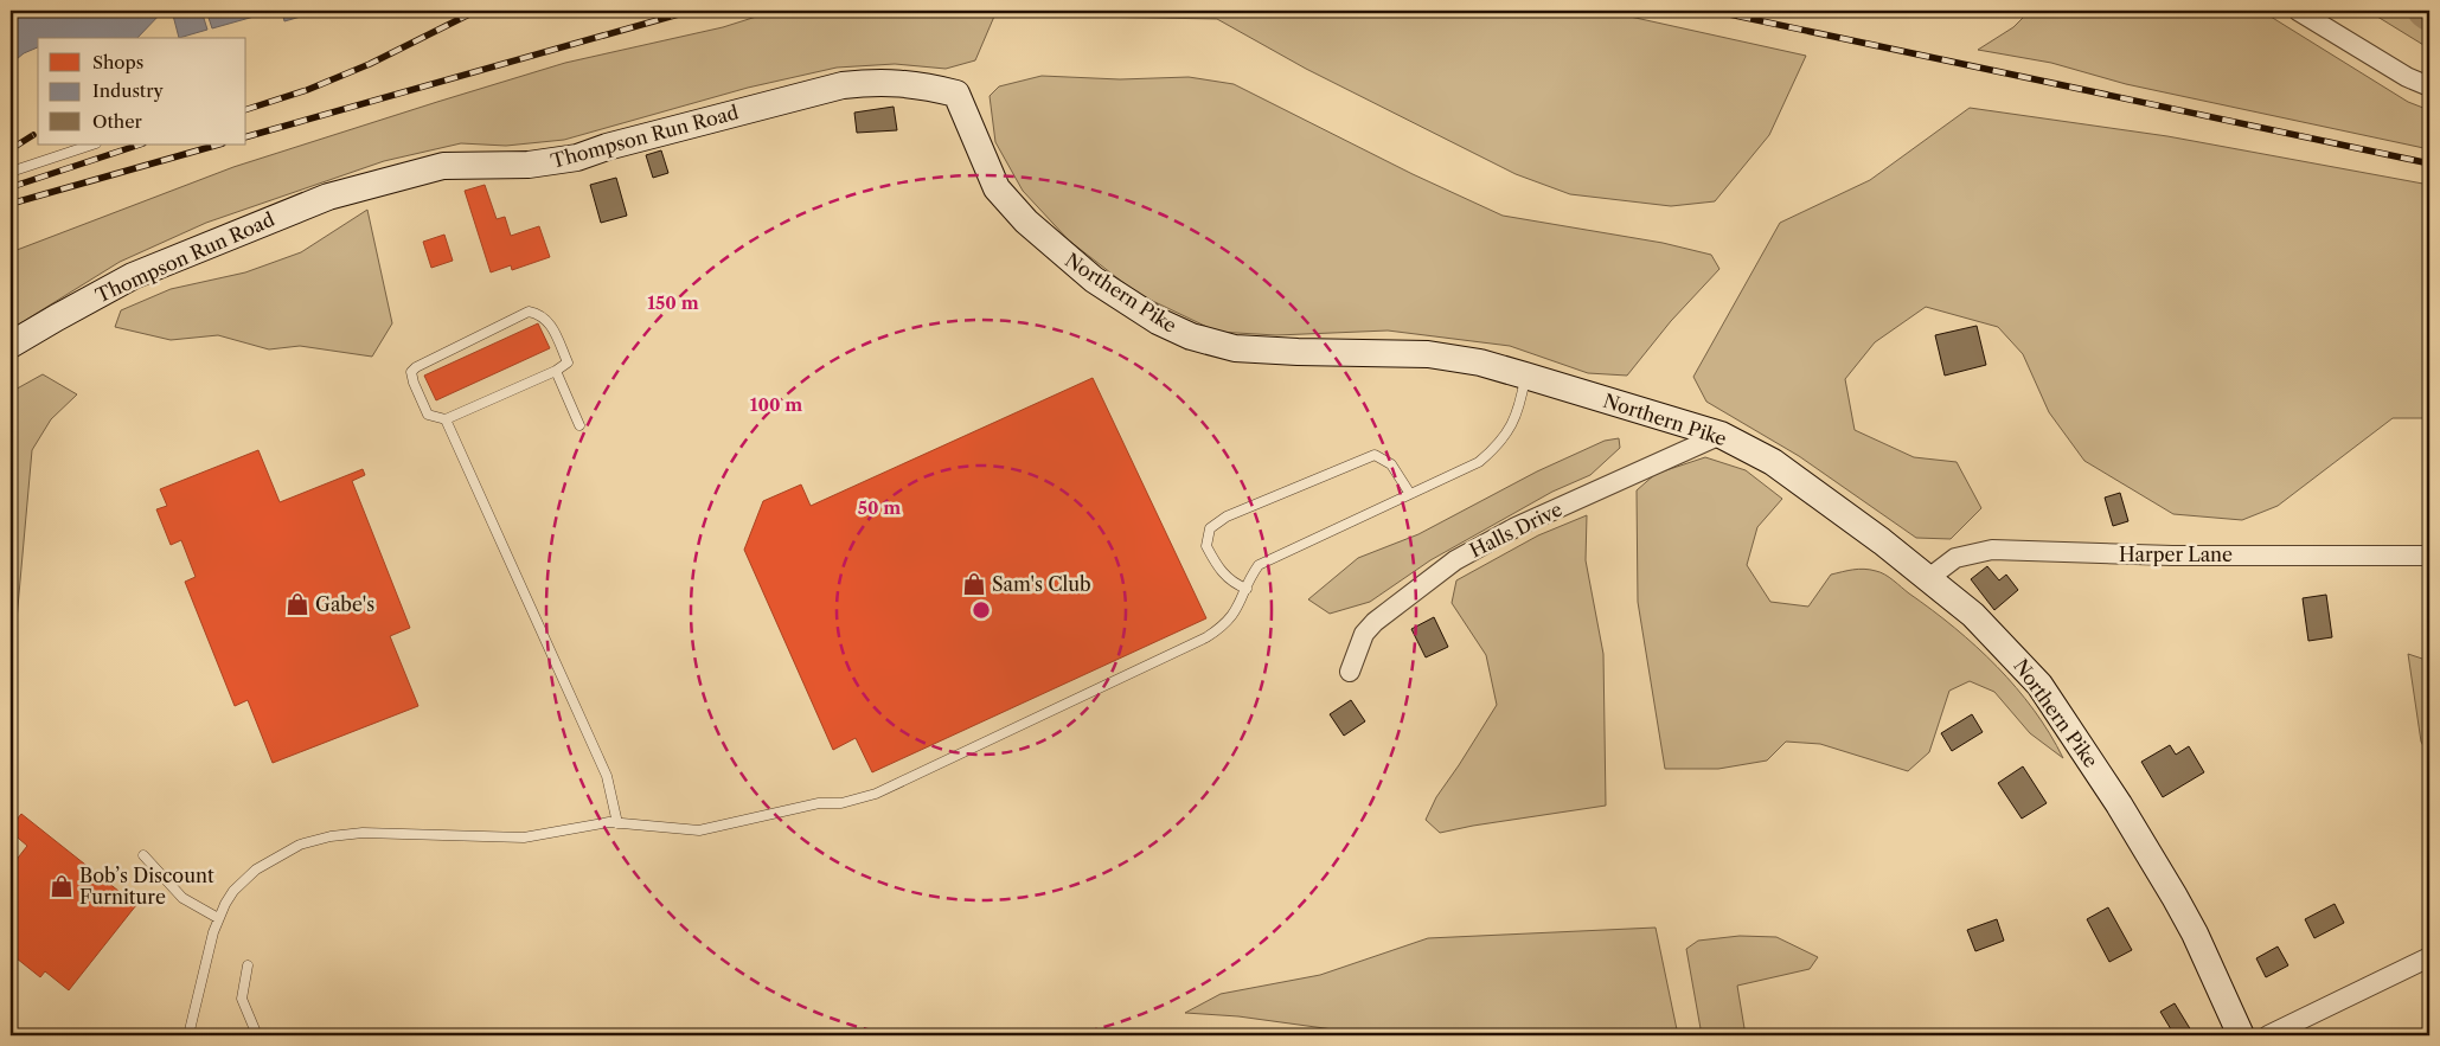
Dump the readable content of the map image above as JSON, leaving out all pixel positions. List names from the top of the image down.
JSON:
{
  "streets": {
    "street": [
      "Thompson Run Road",
      "Northern Pike",
      "Halls Drive",
      "Harper Lane"
    ]
  },
  "crossings": [
    ["Thompson Run Road", "Northern Pike"],
    ["Northern Pike", "Halls Drive"],
    ["Northern Pike", "Harper Lane"]
  ],
  "places": {
    "shop": ["Sam's Club", "Gabe's", "Bob’s Discount Furniture"]
  },
  "legend": ["Shops", "Industry", "Other"],
  "rings": ["150 m", "100 m", "50 m"]
}
